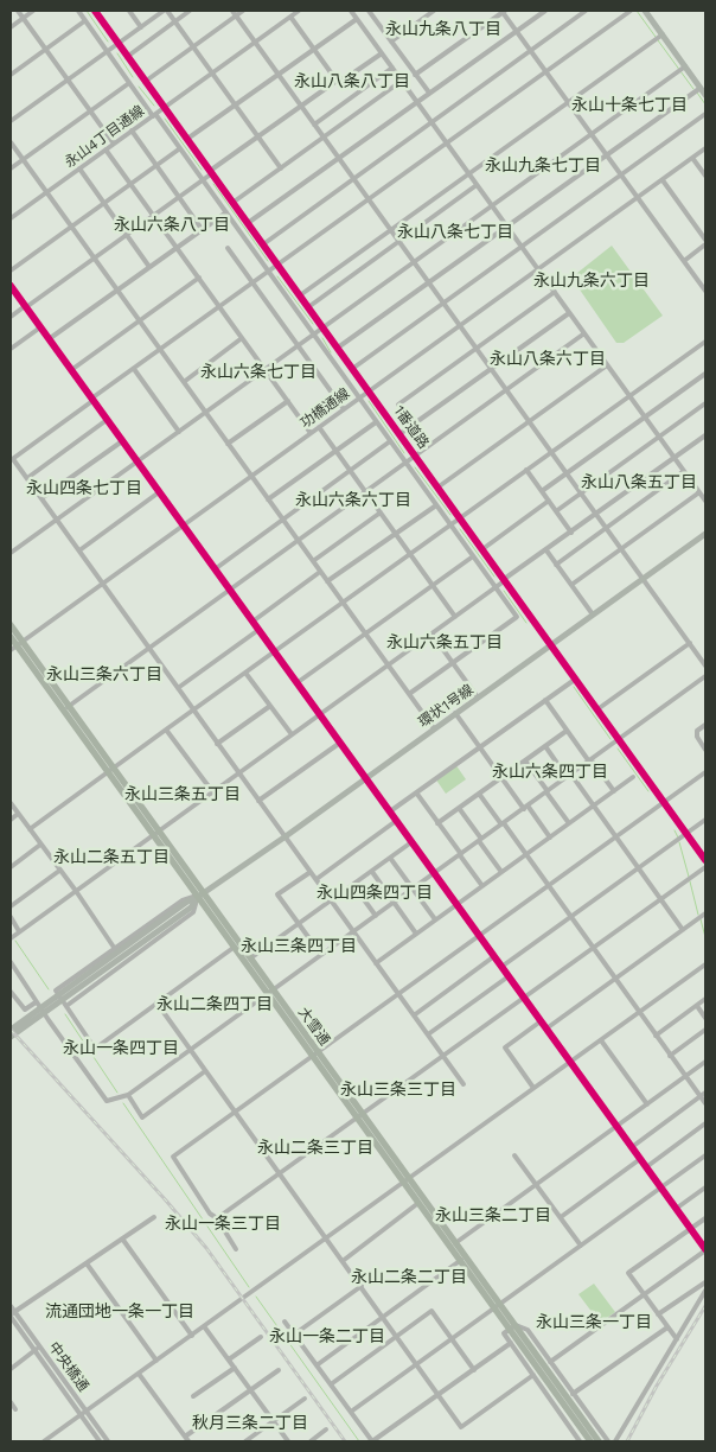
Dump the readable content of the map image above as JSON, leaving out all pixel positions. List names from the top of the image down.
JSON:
{
  "streets": {
    "highway": ["大雪通"],
    "main road": ["環状1号線"],
    "street": [
      "永山4丁目通線",
      "功橋通線",
      "1番道路",
      "中央橋通"
    ]
  },
  "crossings": [
    ["永山4丁目通線", "1番道路"],
    ["功橋通線", "1番道路"],
    ["功橋通線", "大雪通"],
    ["1番道路", "環状1号線"],
    ["環状1号線", "大雪通"]
  ],
  "districts": [
    "永山九条八丁目",
    "永山八条八丁目",
    "永山十条七丁目",
    "永山九条七丁目",
    "永山六条八丁目",
    "永山八条七丁目",
    "永山九条六丁目",
    "永山八条六丁目",
    "永山六条七丁目",
    "永山八条五丁目",
    "永山四条七丁目",
    "永山六条六丁目",
    "永山六条五丁目",
    "永山三条六丁目",
    "永山六条四丁目",
    "永山三条五丁目",
    "永山二条五丁目",
    "永山四条四丁目",
    "永山三条四丁目",
    "永山二条四丁目",
    "永山一条四丁目",
    "永山三条三丁目",
    "永山二条三丁目",
    "永山三条二丁目",
    "永山一条三丁目",
    "永山二条二丁目",
    "流通団地一条一丁目",
    "永山三条一丁目",
    "永山一条二丁目",
    "秋月三条二丁目"
  ]
}
